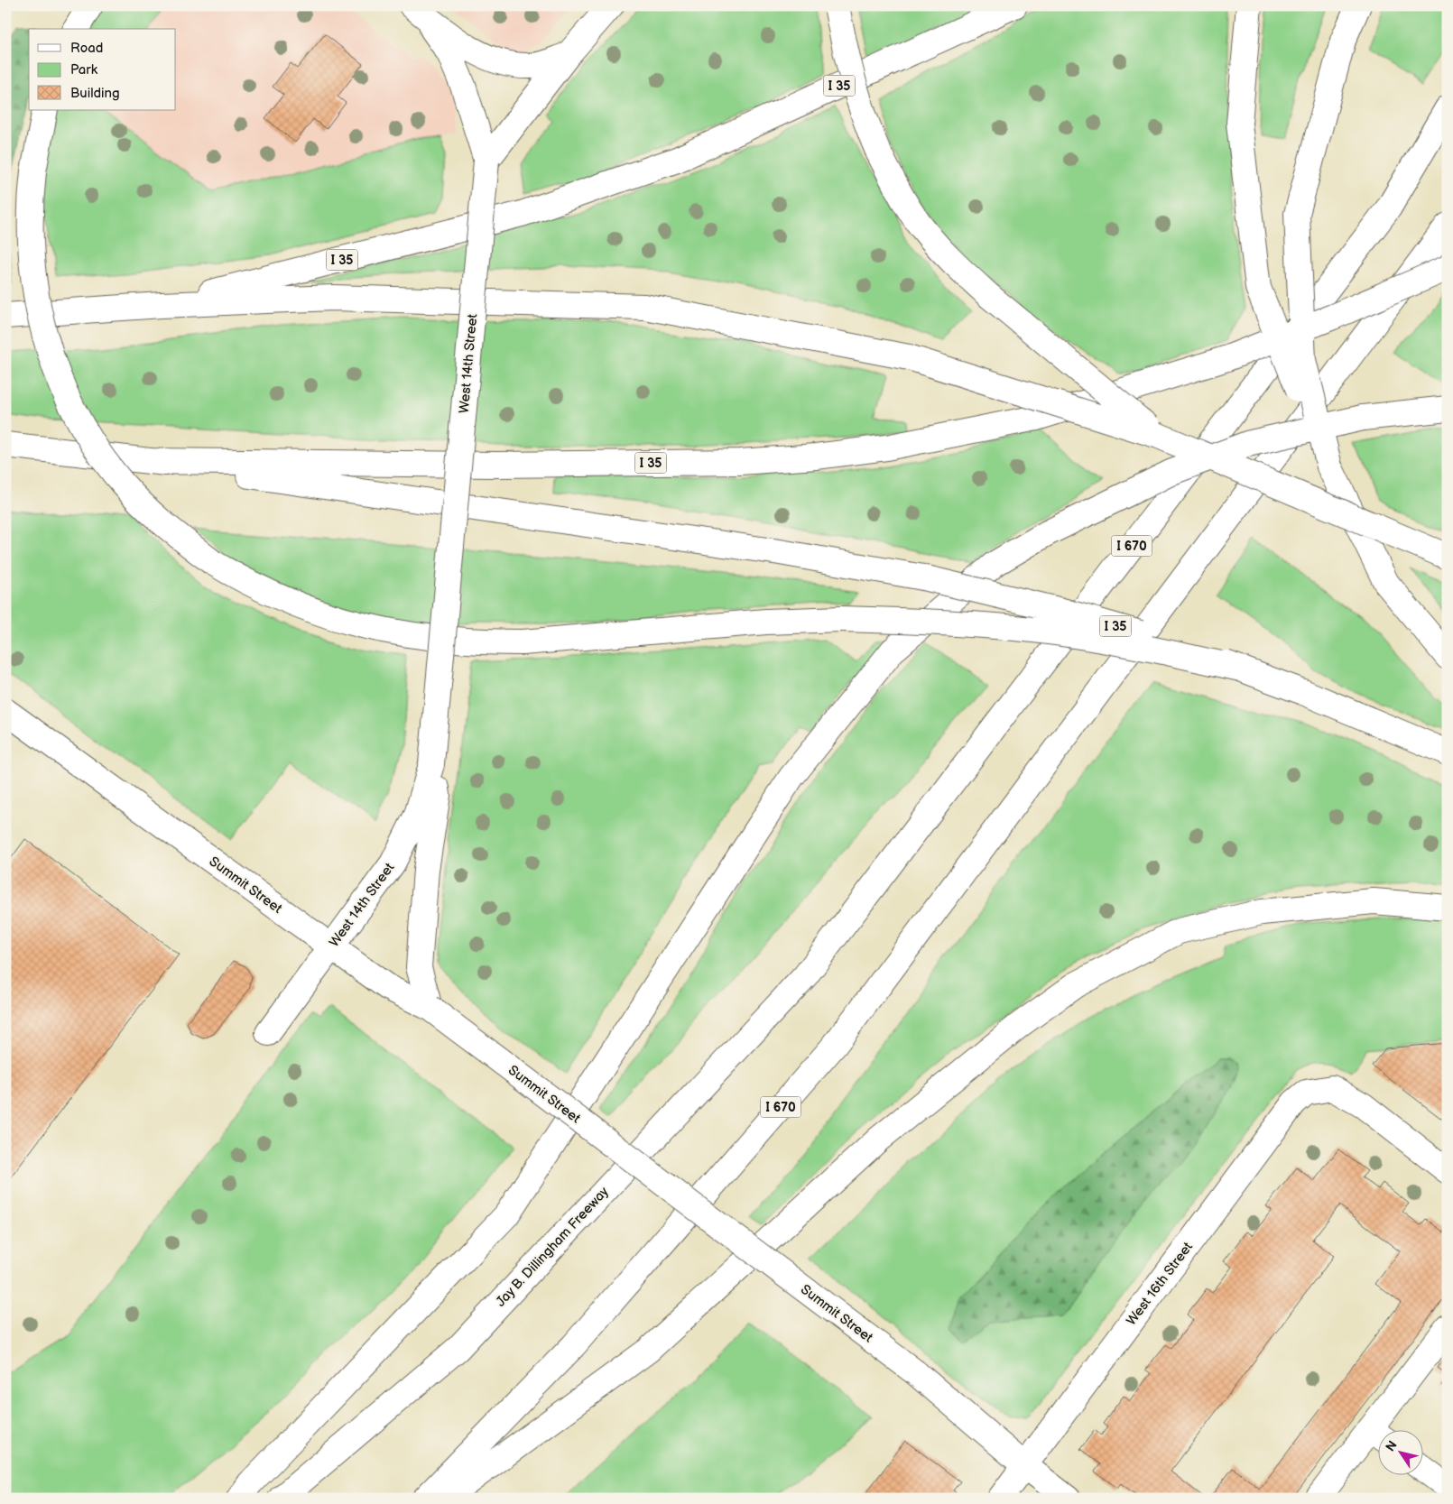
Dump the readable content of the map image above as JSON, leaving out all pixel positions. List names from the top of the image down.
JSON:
{
  "streets": {
    "main road": [
      "I 35",
      "West 14th Street",
      "I 670",
      "Summit Street",
      "Jay B. Dillingham Freeway",
      "West 16th Street"
    ]
  },
  "crossings": [
    ["West 14th Street", "Summit Street"],
    ["Summit Street", "West 16th Street"]
  ],
  "legend": ["Road", "Park", "Building"],
  "north": "top left"
}
